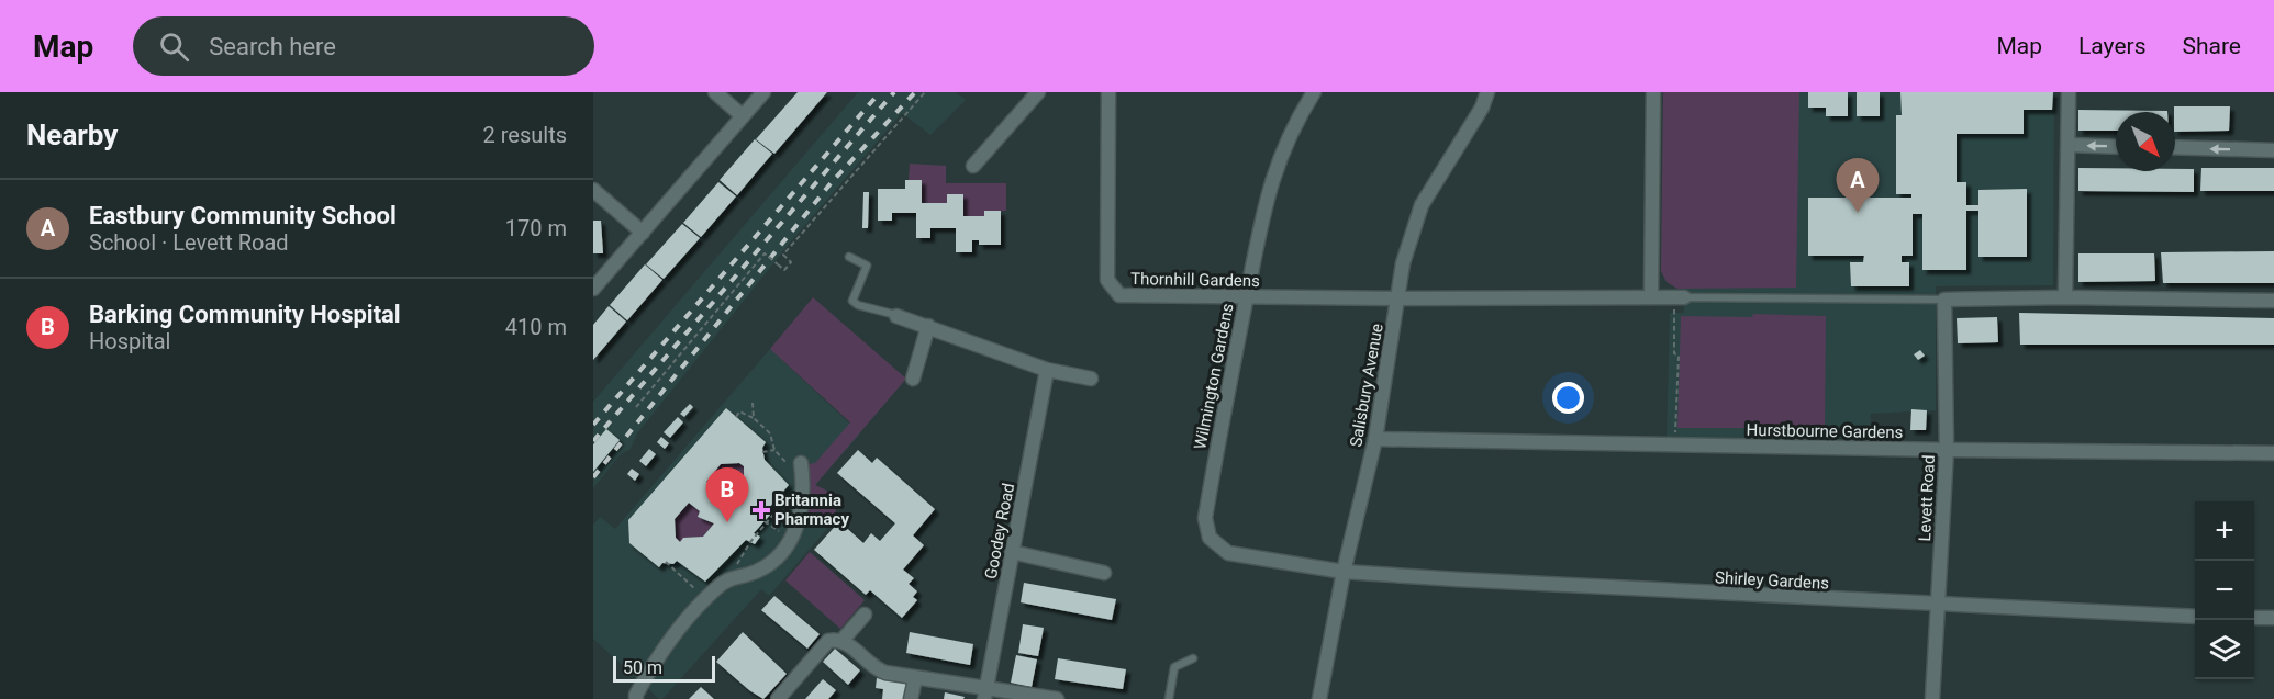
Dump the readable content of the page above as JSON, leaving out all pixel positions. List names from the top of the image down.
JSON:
{
  "streets": {
    "street": [
      "Thornhill Gardens",
      "Wilmington Gardens",
      "Salisbury Avenue",
      "Hurstbourne Gardens",
      "Levett Road",
      "Goodey Road",
      "Shirley Gardens"
    ]
  },
  "crossings": [
    ["Thornhill Gardens", "Wilmington Gardens"],
    ["Thornhill Gardens", "Salisbury Avenue"],
    ["Wilmington Gardens", "Salisbury Avenue"],
    ["Wilmington Gardens", "Shirley Gardens"],
    ["Salisbury Avenue", "Hurstbourne Gardens"],
    ["Salisbury Avenue", "Shirley Gardens"],
    ["Hurstbourne Gardens", "Levett Road"],
    ["Levett Road", "Shirley Gardens"]
  ],
  "places": {
    "health": ["Britannia Pharmacy"]
  },
  "scale_bar": "50 m",
  "north": "bottom right",
  "page": {
    "header": "Map",
    "search": "Search here",
    "nav": ["Map", "Layers", "Share"],
    "heading": ["Nearby", "2 results"],
    "pins": ["A", "B"],
    "list": [
      {
        "mark": "A",
        "name": "Eastbury Community School",
        "note": "School · Levett Road",
        "value": "170 m"
      },
      {
        "mark": "B",
        "name": "Barking Community Hospital",
        "note": "Hospital",
        "value": "410 m"
      }
    ],
    "map_buttons": ["+", "−"],
    "scale": "50 m"
  }
}
